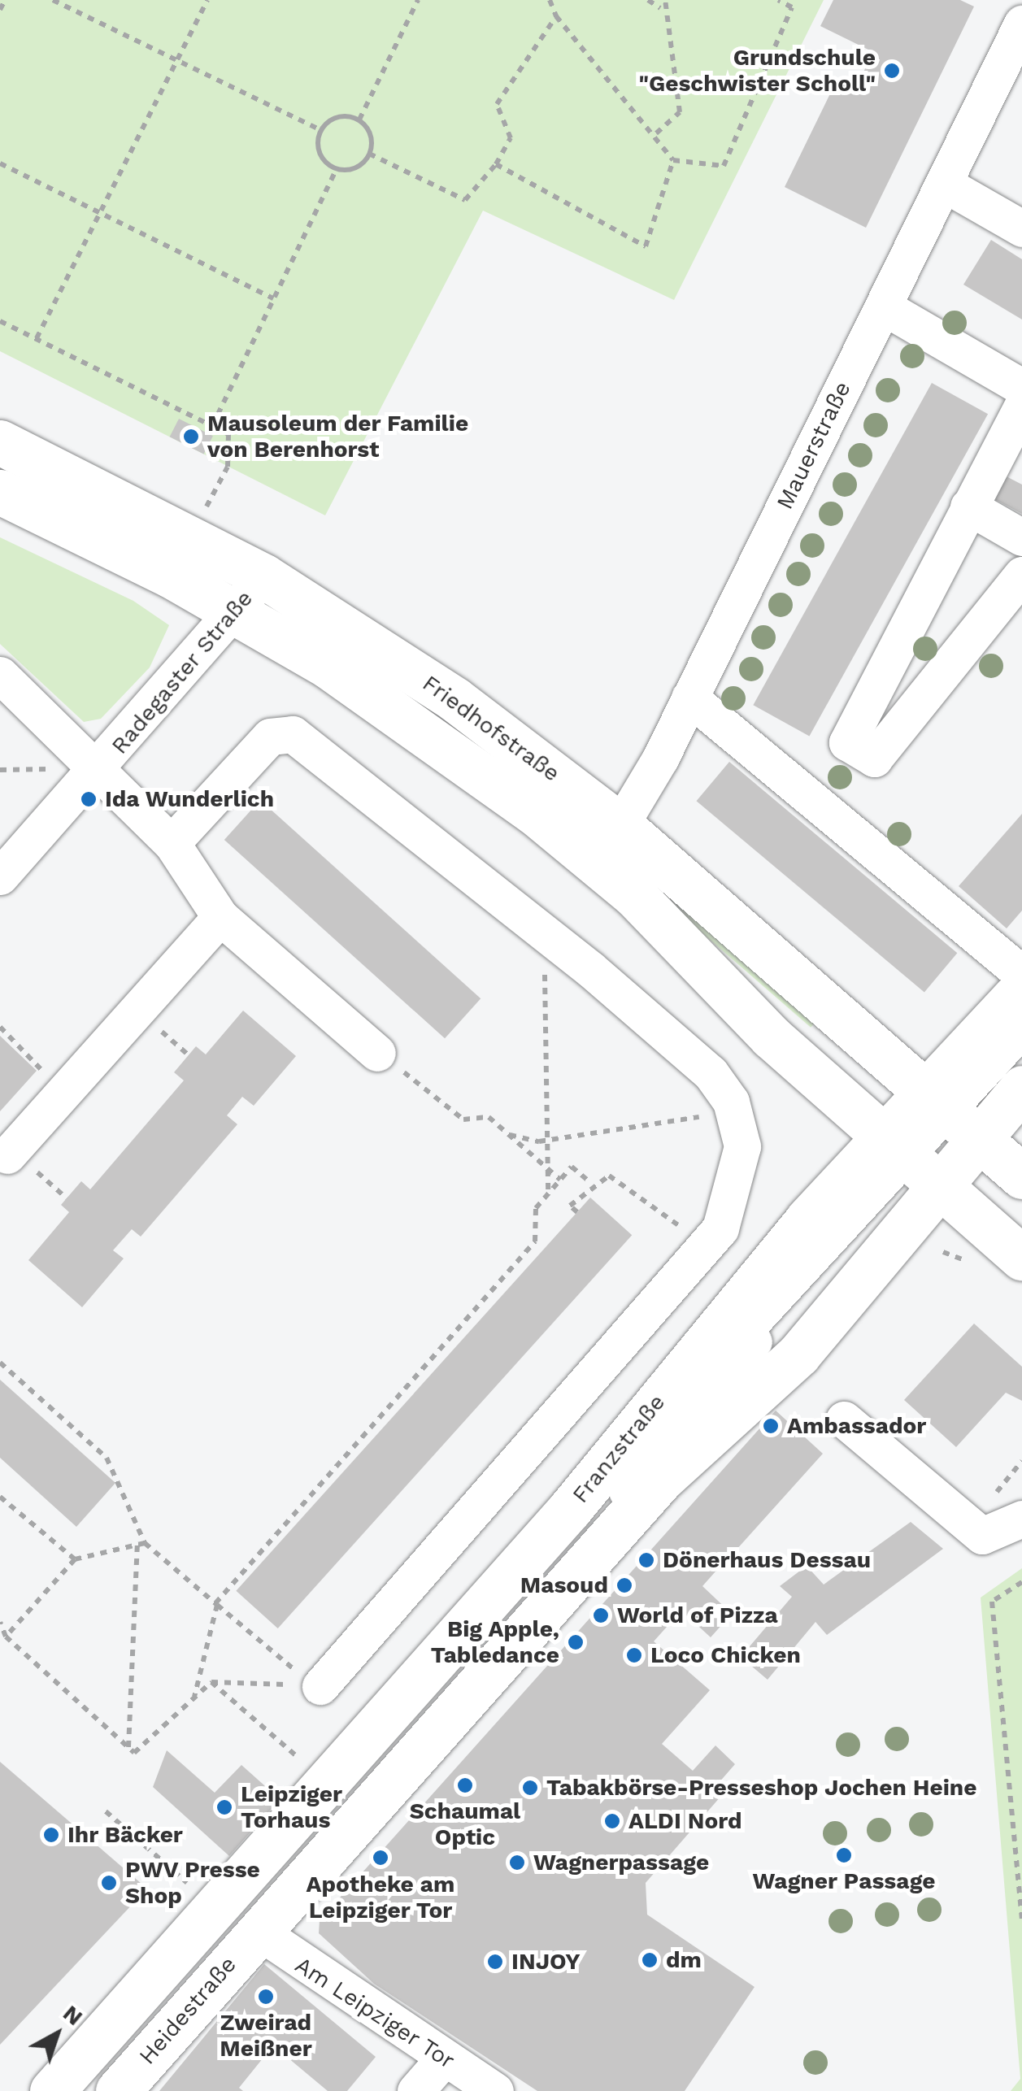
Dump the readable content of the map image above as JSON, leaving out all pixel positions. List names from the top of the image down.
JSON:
{
  "streets": {
    "main road": ["Friedhofstraße", "Franzstraße", "Heidestraße"],
    "street": ["Mauerstraße", "Radegaster Straße", "Am Leipziger Tor"]
  },
  "crossings": [
    ["Mauerstraße", "Friedhofstraße"],
    ["Radegaster Straße", "Friedhofstraße"],
    ["Friedhofstraße", "Franzstraße"],
    ["Franzstraße", "Heidestraße"],
    ["Franzstraße", "Am Leipziger Tor"],
    ["Heidestraße", "Am Leipziger Tor"]
  ],
  "places": [
    "Grundschule \"Geschwister Scholl\"",
    "Mausoleum der Familie von Berenhorst",
    "Ida Wunderlich",
    "Ambassador",
    "Dönerhaus Dessau",
    "Masoud",
    "World of Pizza",
    "Big Apple, Tabledance",
    "Loco Chicken",
    "Schaumal Optic",
    "Tabakbörse-Presseshop Jochen Heine",
    "Leipziger Torhaus",
    "ALDI Nord",
    "Ihr Bäcker",
    "Wagner Passage",
    "Apotheke am Leipziger Tor",
    "Wagnerpassage",
    "PWV Presse Shop",
    "dm",
    "INJOY",
    "Zweirad Meißner"
  ],
  "north": "top right"
}
